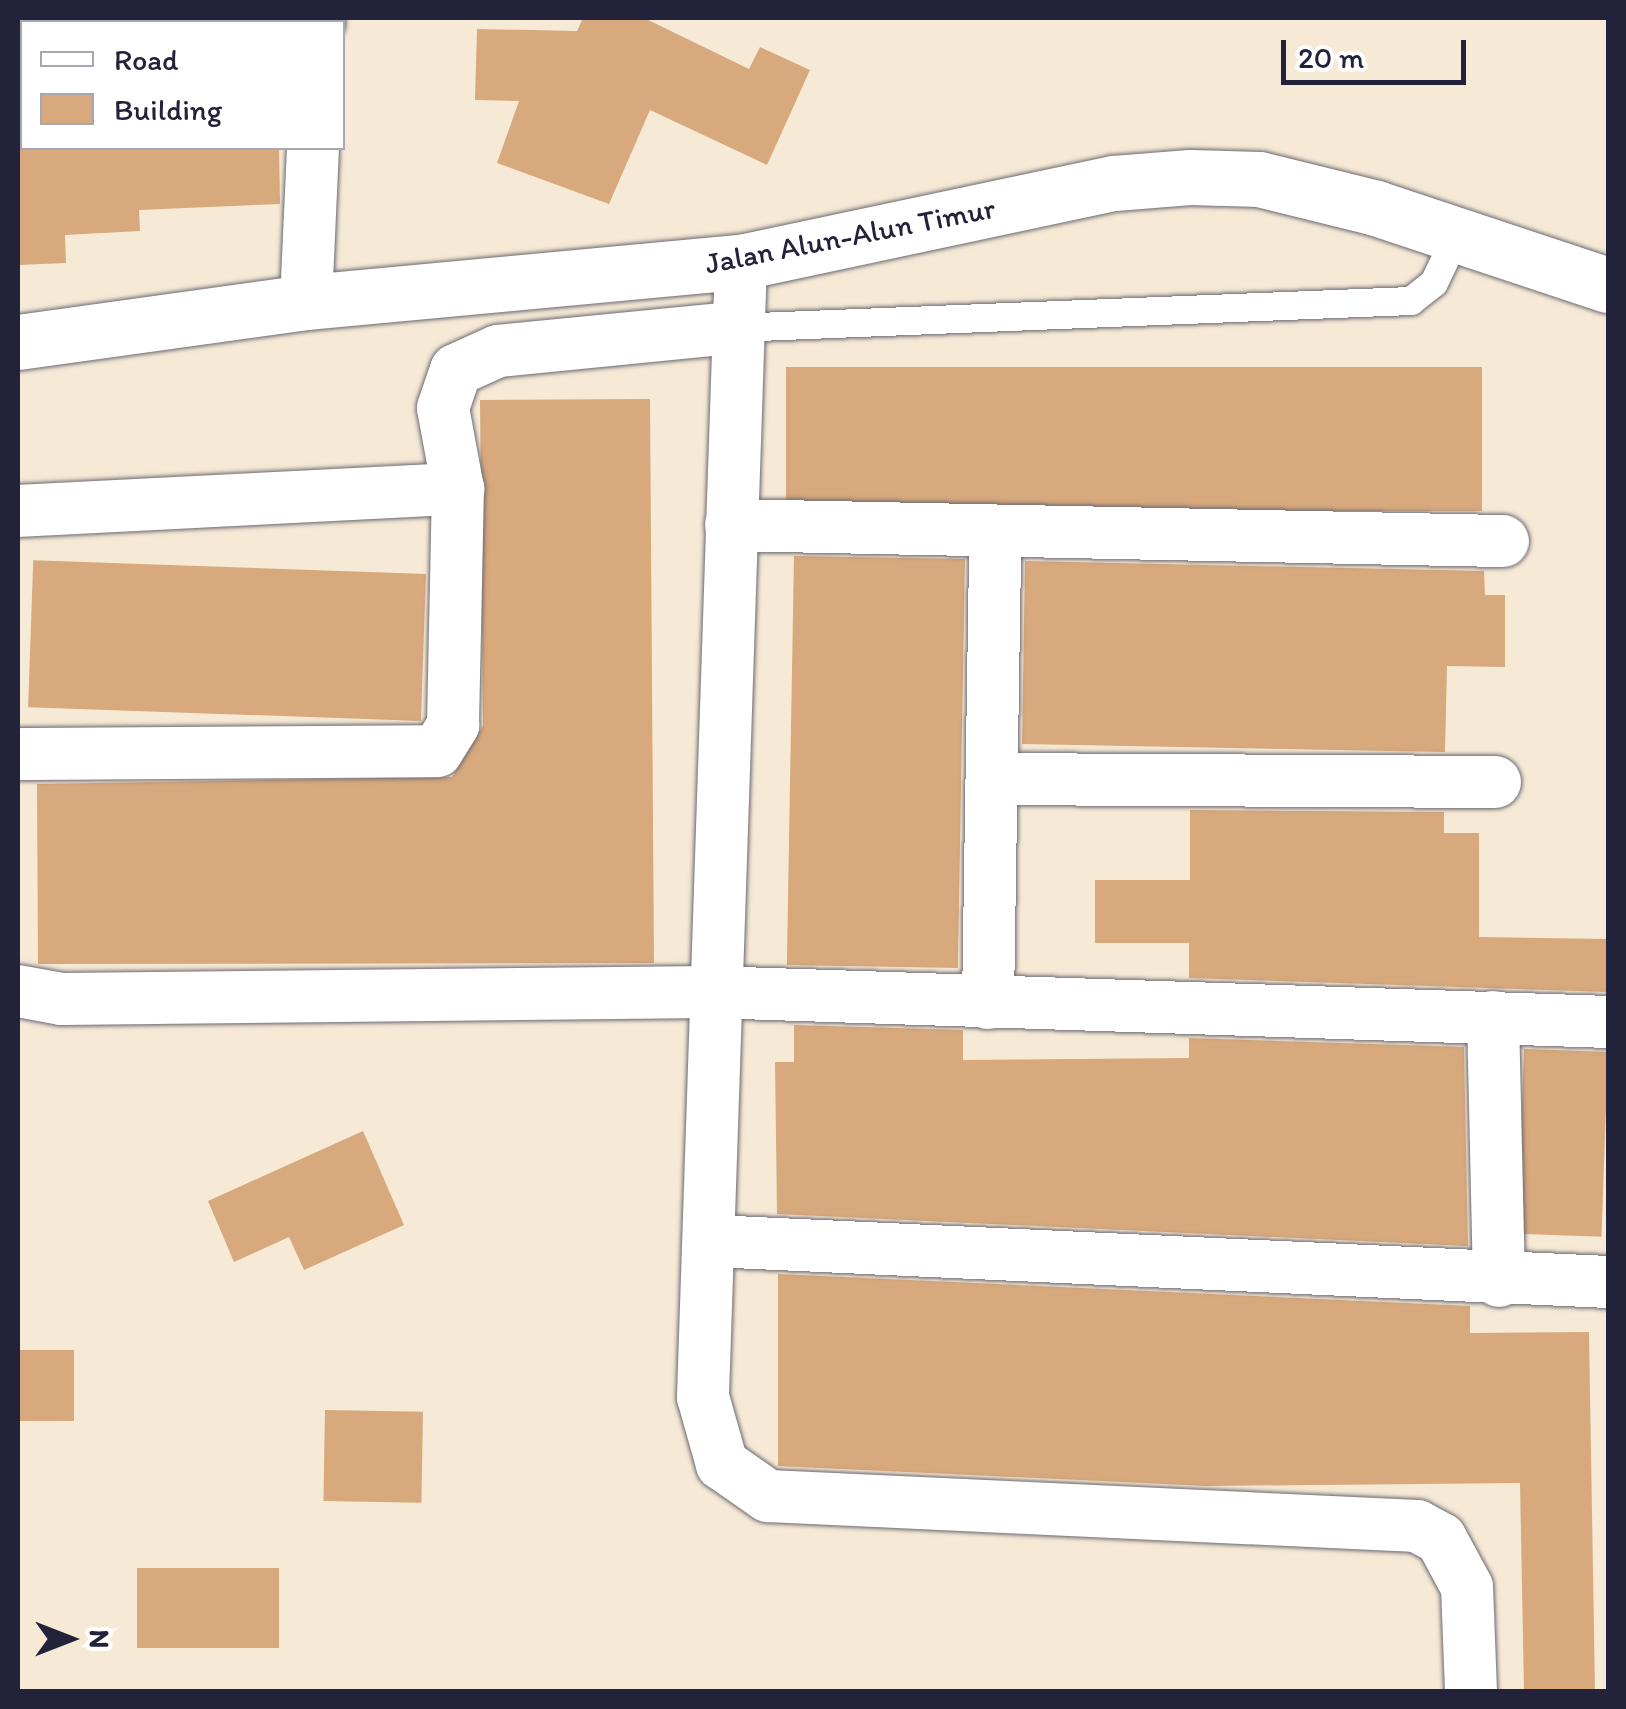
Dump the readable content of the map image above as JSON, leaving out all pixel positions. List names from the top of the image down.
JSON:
{
  "streets": {
    "street": ["Jalan Alun-Alun Timur"]
  },
  "legend": ["Road", "Building"],
  "scale_bar": "20 m",
  "north": "right"
}
